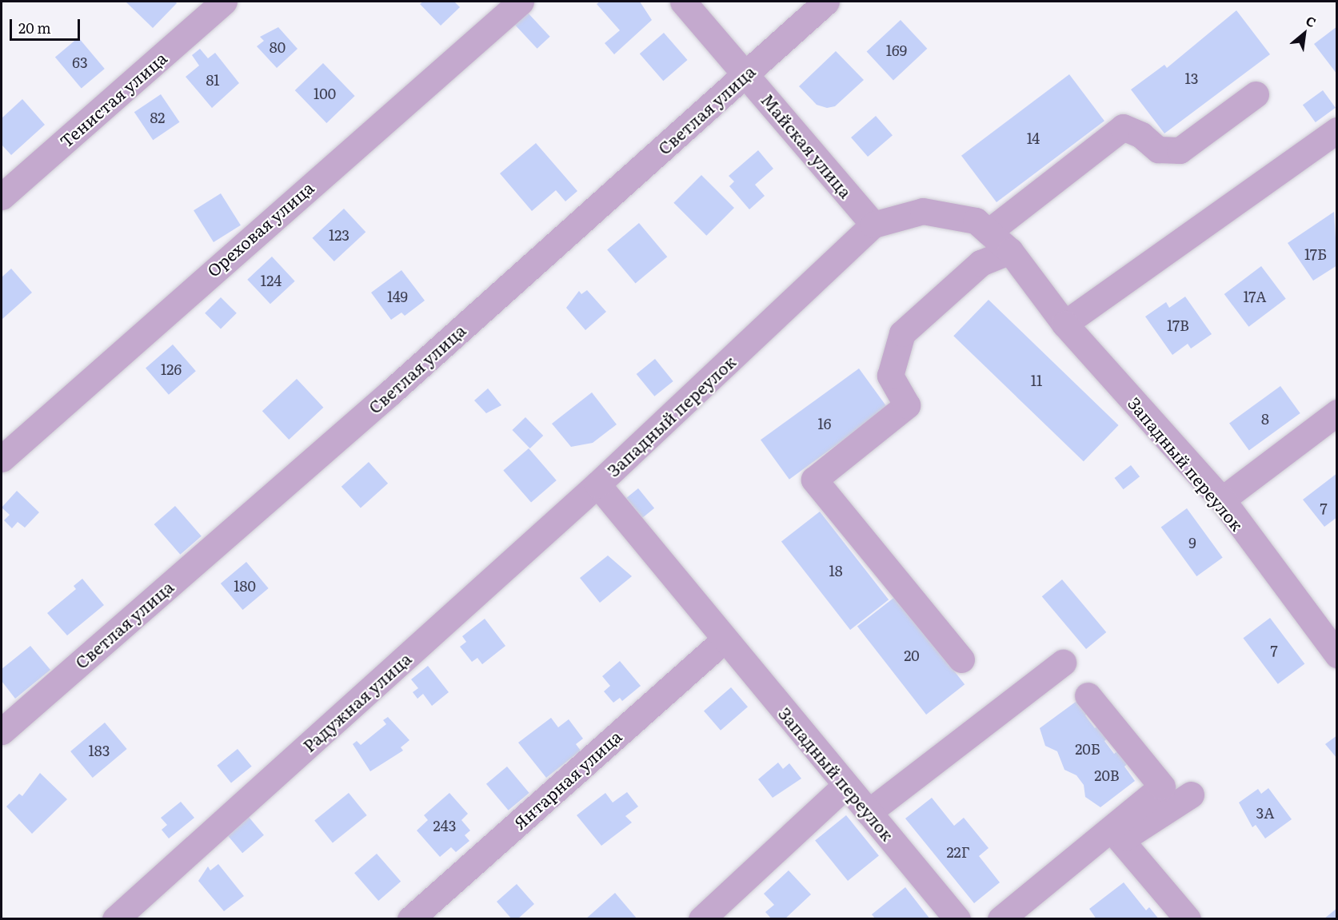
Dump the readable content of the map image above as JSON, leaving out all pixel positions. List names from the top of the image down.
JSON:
{
  "streets": {
    "street": [
      "Тенистая улица",
      "Светлая улица",
      "Майская улица",
      "Ореховая улица",
      "Западный переулок",
      "Радужная улица",
      "Янтарная улица"
    ]
  },
  "crossings": [
    ["Светлая улица", "Майская улица"],
    ["Майская улица", "Западный переулок"],
    ["Западный переулок", "Радужная улица"],
    ["Западный переулок", "Янтарная улица"]
  ],
  "house_numbers": [
    "80",
    "169",
    "63",
    "13",
    "81",
    "100",
    "82",
    "14",
    "123",
    "17Б",
    "124",
    "149",
    "17А",
    "17В",
    "126",
    "11",
    "8",
    "16",
    "7",
    "9",
    "18",
    "180",
    "7",
    "20",
    "20Б",
    "183",
    "20В",
    "3А",
    "243",
    "22Г"
  ],
  "scale_bar": "20 m",
  "north": "top right"
}
